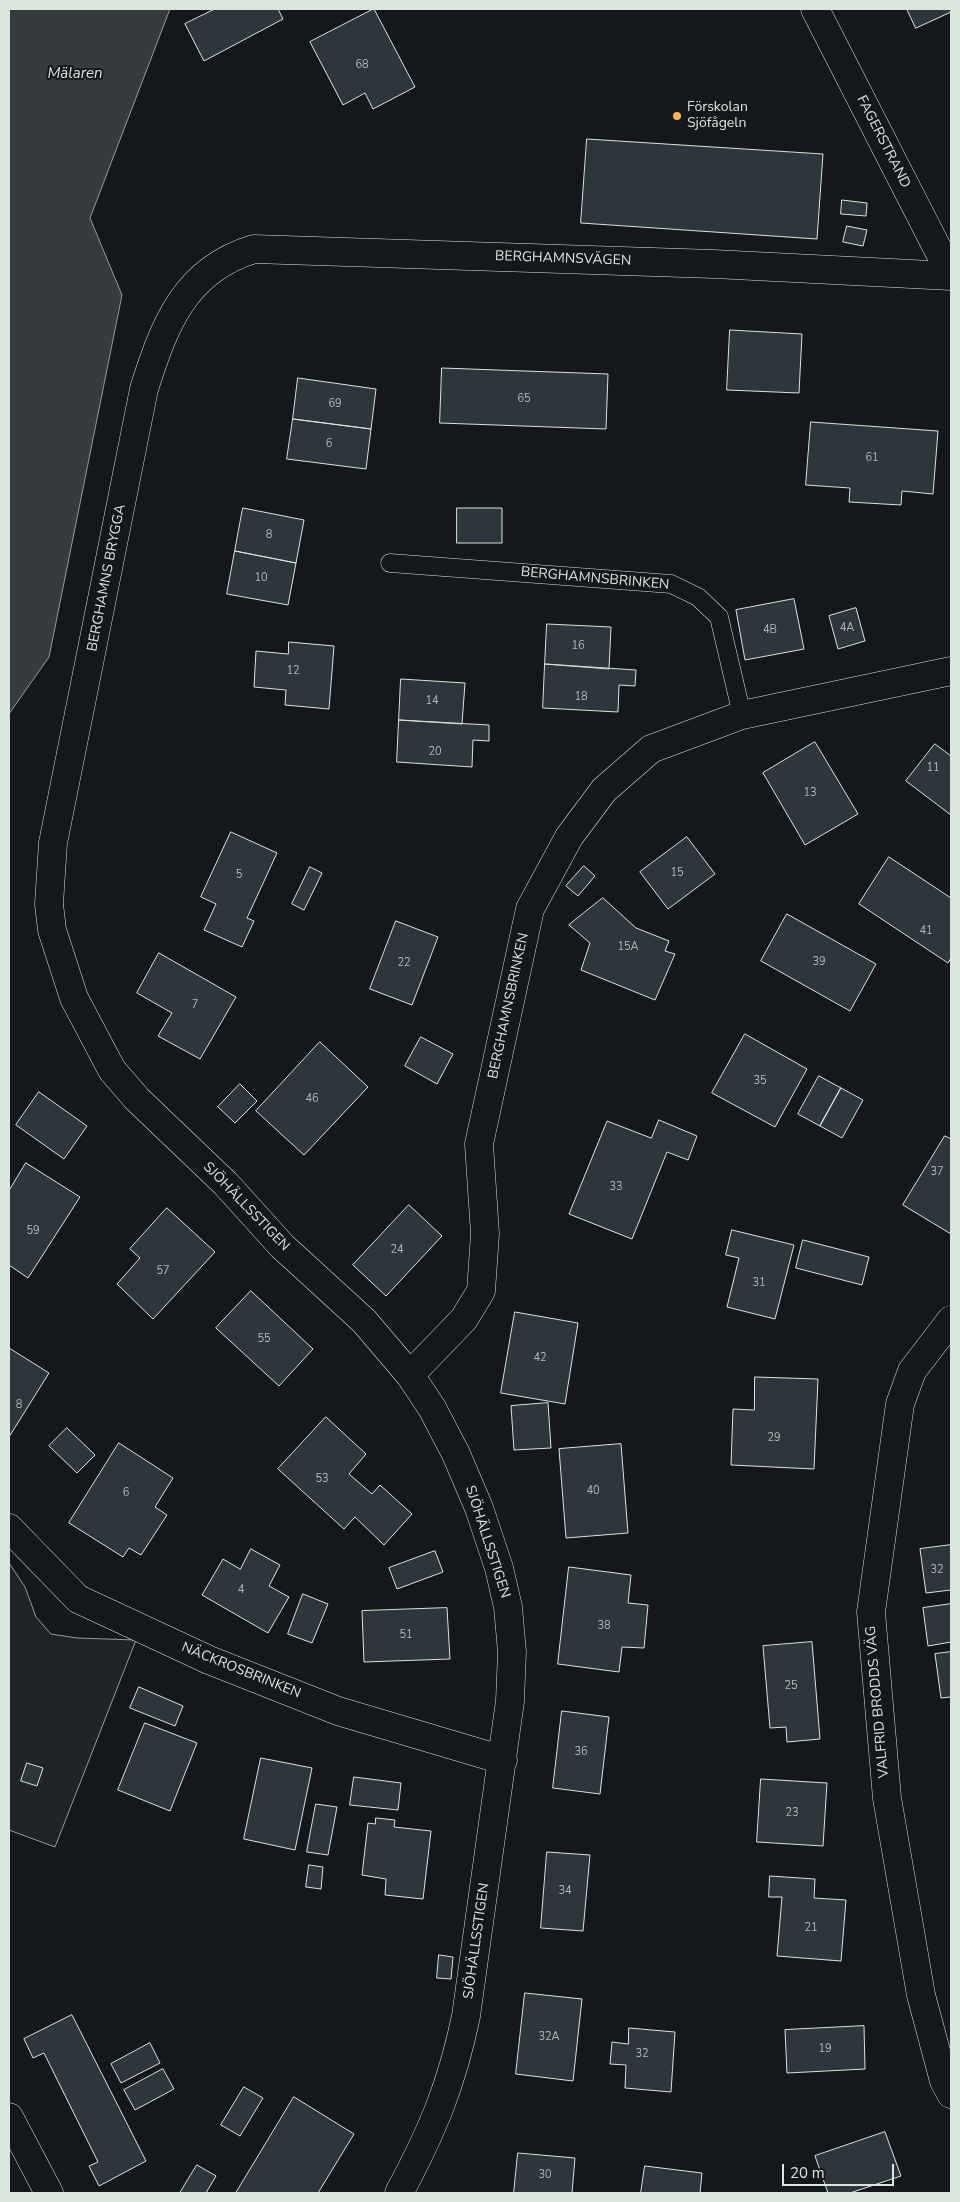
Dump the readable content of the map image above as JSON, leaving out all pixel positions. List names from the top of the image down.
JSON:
{
  "streets": {
    "street": [
      "FAGERSTRAND",
      "BERGHAMNSVÄGEN",
      "BERGHAMNS BRYGGA",
      "BERGHAMNSBRINKEN",
      "SJÖHÄLLSSTIGEN",
      "NÄCKROSBRINKEN",
      "VALFRID BRODDS VÄG"
    ]
  },
  "crossings": [
    ["FAGERSTRAND", "BERGHAMNSVÄGEN"],
    ["BERGHAMNSVÄGEN", "BERGHAMNS BRYGGA"],
    ["BERGHAMNS BRYGGA", "SJÖHÄLLSSTIGEN"],
    ["BERGHAMNSBRINKEN", "SJÖHÄLLSSTIGEN"],
    ["SJÖHÄLLSSTIGEN", "NÄCKROSBRINKEN"]
  ],
  "water": ["Mälaren"],
  "places": ["Förskolan Sjöfågeln"],
  "house_numbers": [
    "68",
    "65",
    "69",
    "6",
    "61",
    "8",
    "10",
    "4A",
    "4B",
    "16",
    "12",
    "18",
    "14",
    "20",
    "11",
    "13",
    "15",
    "5",
    "41",
    "15A",
    "39",
    "22",
    "7",
    "35",
    "46",
    "37",
    "33",
    "59",
    "24",
    "57",
    "31",
    "55",
    "42",
    "8",
    "29",
    "53",
    "40",
    "6",
    "32",
    "4",
    "38",
    "51",
    "25",
    "36",
    "23",
    "34",
    "21",
    "32A",
    "19",
    "32",
    "30"
  ],
  "scale_bar": "20 m"
}
